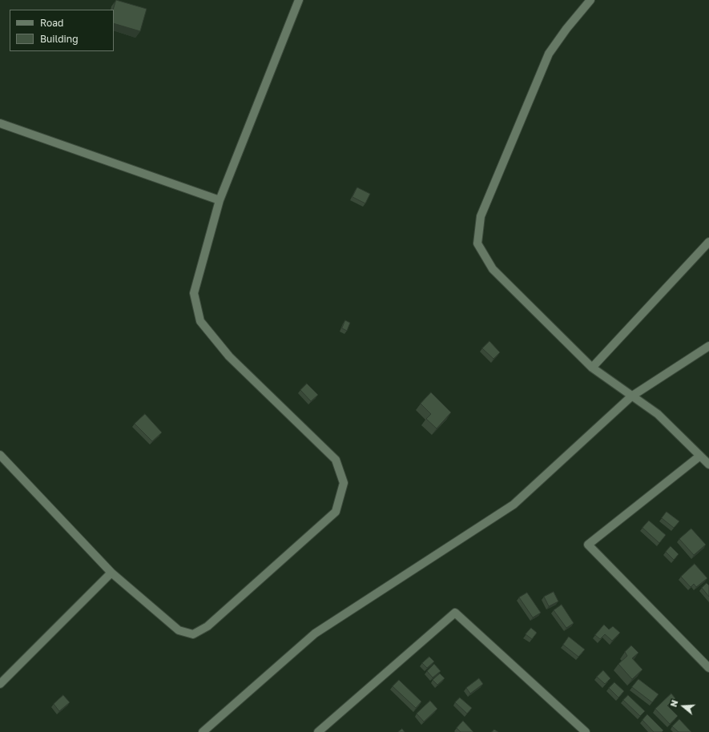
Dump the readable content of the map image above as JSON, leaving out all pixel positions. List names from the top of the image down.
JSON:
{
  "legend": ["Road", "Building"],
  "north": "left"
}
